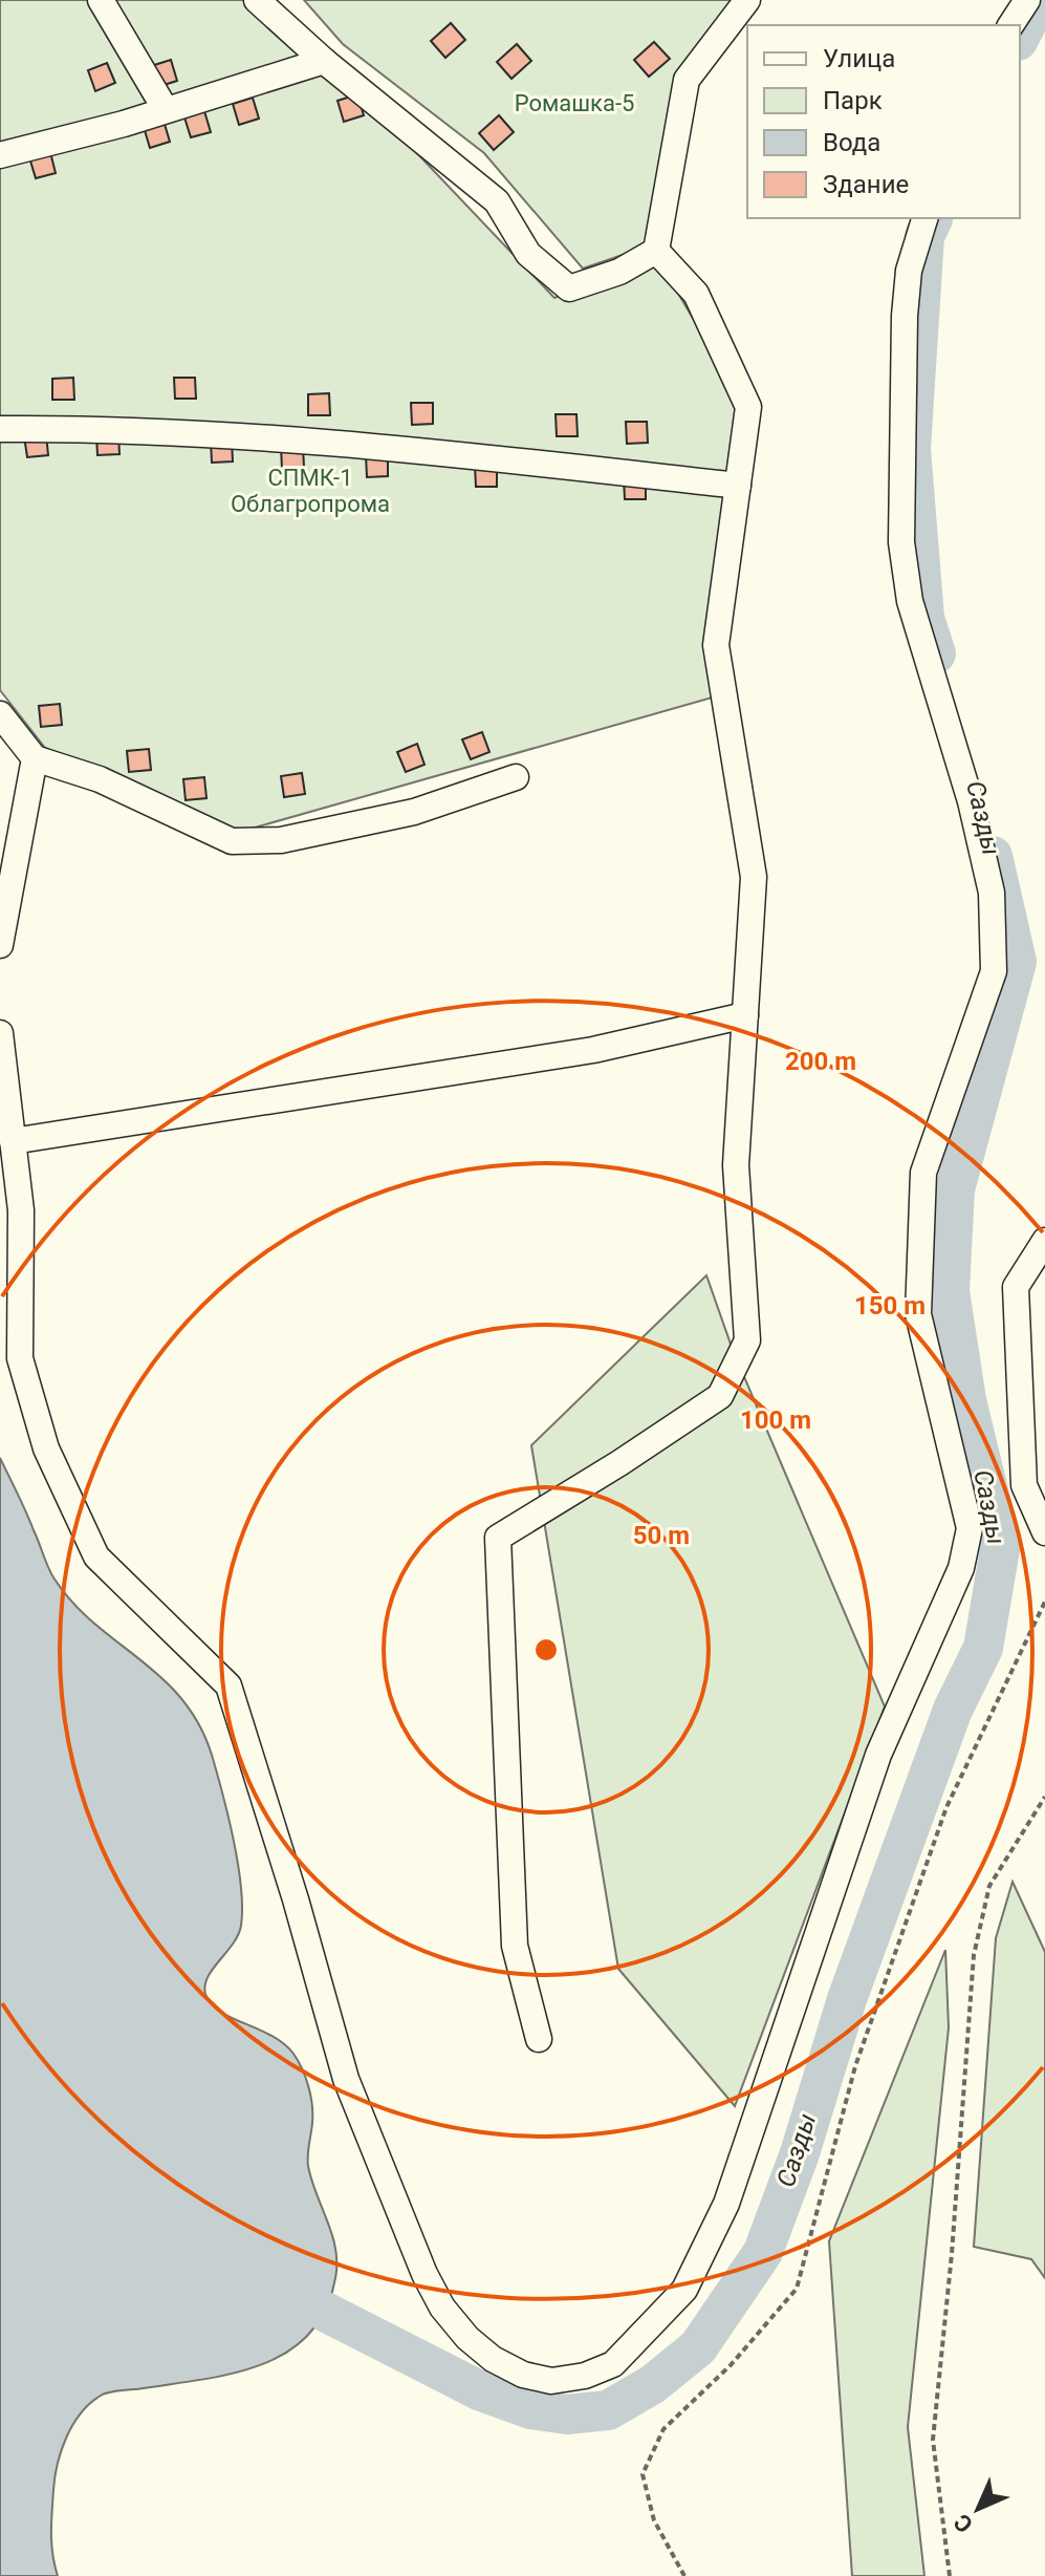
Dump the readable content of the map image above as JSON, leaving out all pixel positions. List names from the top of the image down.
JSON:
{
  "water": ["Сазды"],
  "parks": ["Ромашка-5", "СПМК-1 Облагропрома"],
  "legend": [
    "Улица",
    "Парк",
    "Вода",
    "Здание"
  ],
  "north": "bottom left",
  "rings": [
    "200 m",
    "150 m",
    "100 m",
    "50 m"
  ]
}
